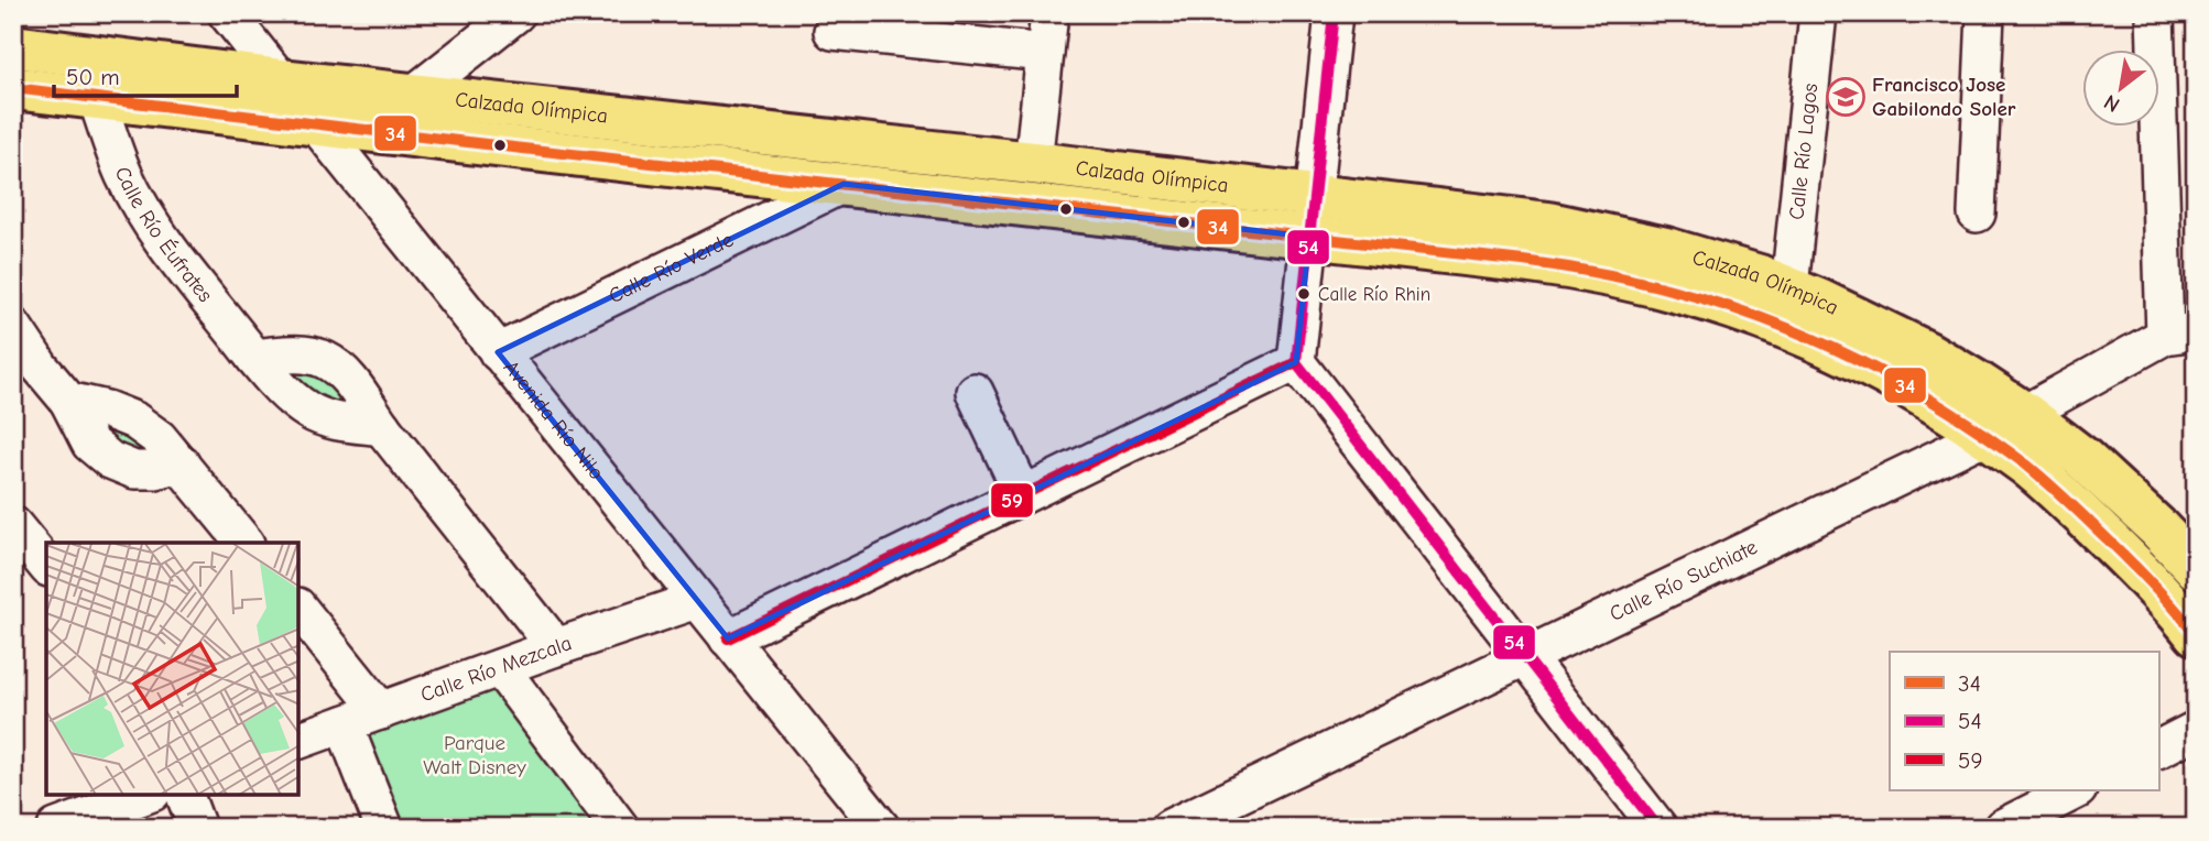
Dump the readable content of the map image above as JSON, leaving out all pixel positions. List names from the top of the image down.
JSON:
{
  "streets": {
    "main road": ["Calzada Olímpica"],
    "street": [
      "Calle Río Lagos",
      "Calle Río Éufrates",
      "Calle Río Verde",
      "Avenida Río Nilo",
      "Calle Río Suchiate",
      "Calle Río Mezcala"
    ]
  },
  "crossings": [
    ["Calzada Olímpica", "Calle Río Lagos"],
    ["Calzada Olímpica", "Calle Río Éufrates"],
    ["Calzada Olímpica", "Calle Río Verde"],
    ["Calzada Olímpica", "Avenida Río Nilo"],
    ["Calzada Olímpica", "Calle Río Suchiate"],
    ["Calle Río Verde", "Avenida Río Nilo"],
    ["Avenida Río Nilo", "Calle Río Mezcala"]
  ],
  "parks": ["Parque Walt Disney"],
  "places": {
    "school or university": ["Francisco Jose Gabilondo Soler"],
    "other": ["Calle Río Rhin"]
  },
  "lines": ["transit line 54", "transit line 34", "transit line 59"],
  "legend": ["34", "54", "59"],
  "scale_bar": "50 m",
  "north": "bottom left"
}
